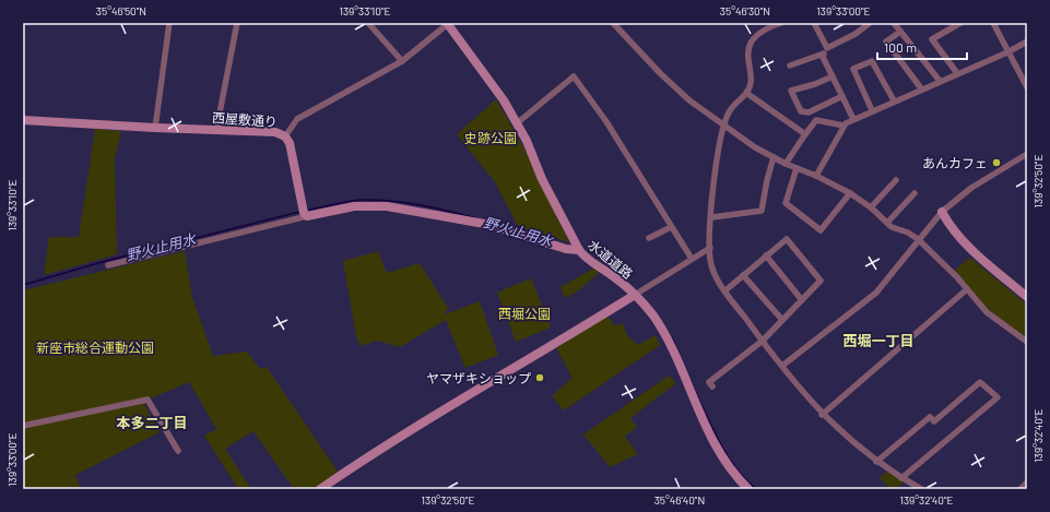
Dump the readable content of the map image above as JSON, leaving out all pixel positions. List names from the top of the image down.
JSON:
{
  "streets": {
    "street": ["西屋敷通り", "水道道路"]
  },
  "districts": ["西堀一丁目", "本多二丁目"],
  "water": ["野火止用水"],
  "parks": ["史跡公園", "西堀公園", "新座市総合運動公園"],
  "places": ["あんカフェ", "ヤマザキショップ"],
  "scale_bar": "100 m",
  "coordinates": [
    "35°46'50\"N",
    "139°33'10\"E",
    "35°46'30\"N",
    "139°33'00\"E",
    "139°32'50\"E",
    "139°32'40\"E",
    "35°46'40\"N"
  ]
}
